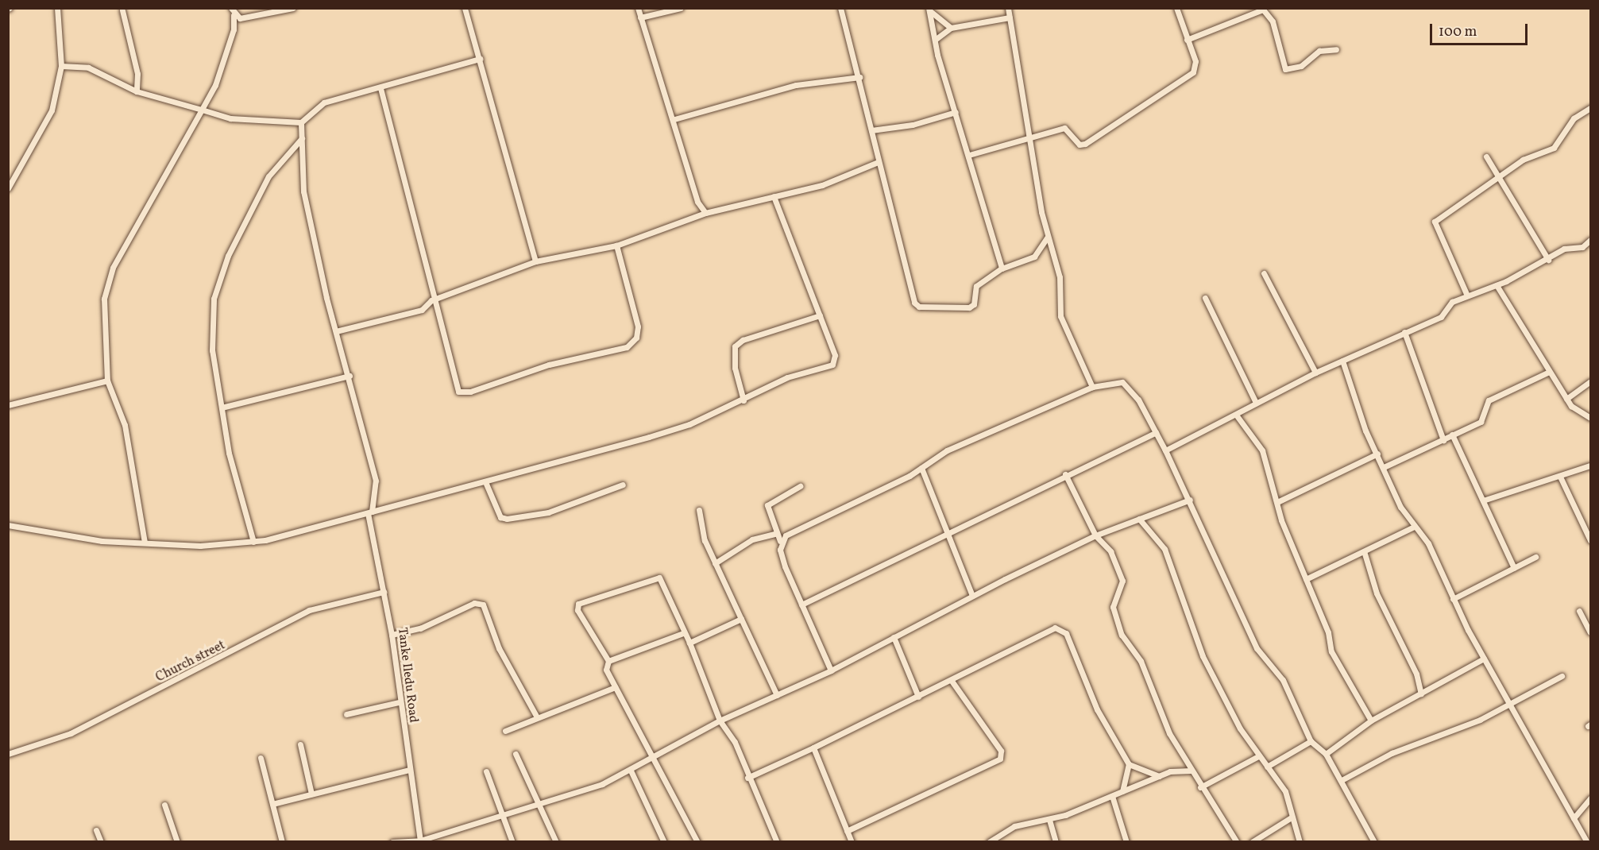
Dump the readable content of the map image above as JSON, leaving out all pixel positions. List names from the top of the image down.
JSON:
{
  "streets": {
    "street": ["Church street", "Tanke Iledu Road"]
  },
  "crossings": [
    ["Church street", "Tanke Iledu Road"]
  ],
  "scale_bar": "100 m"
}
